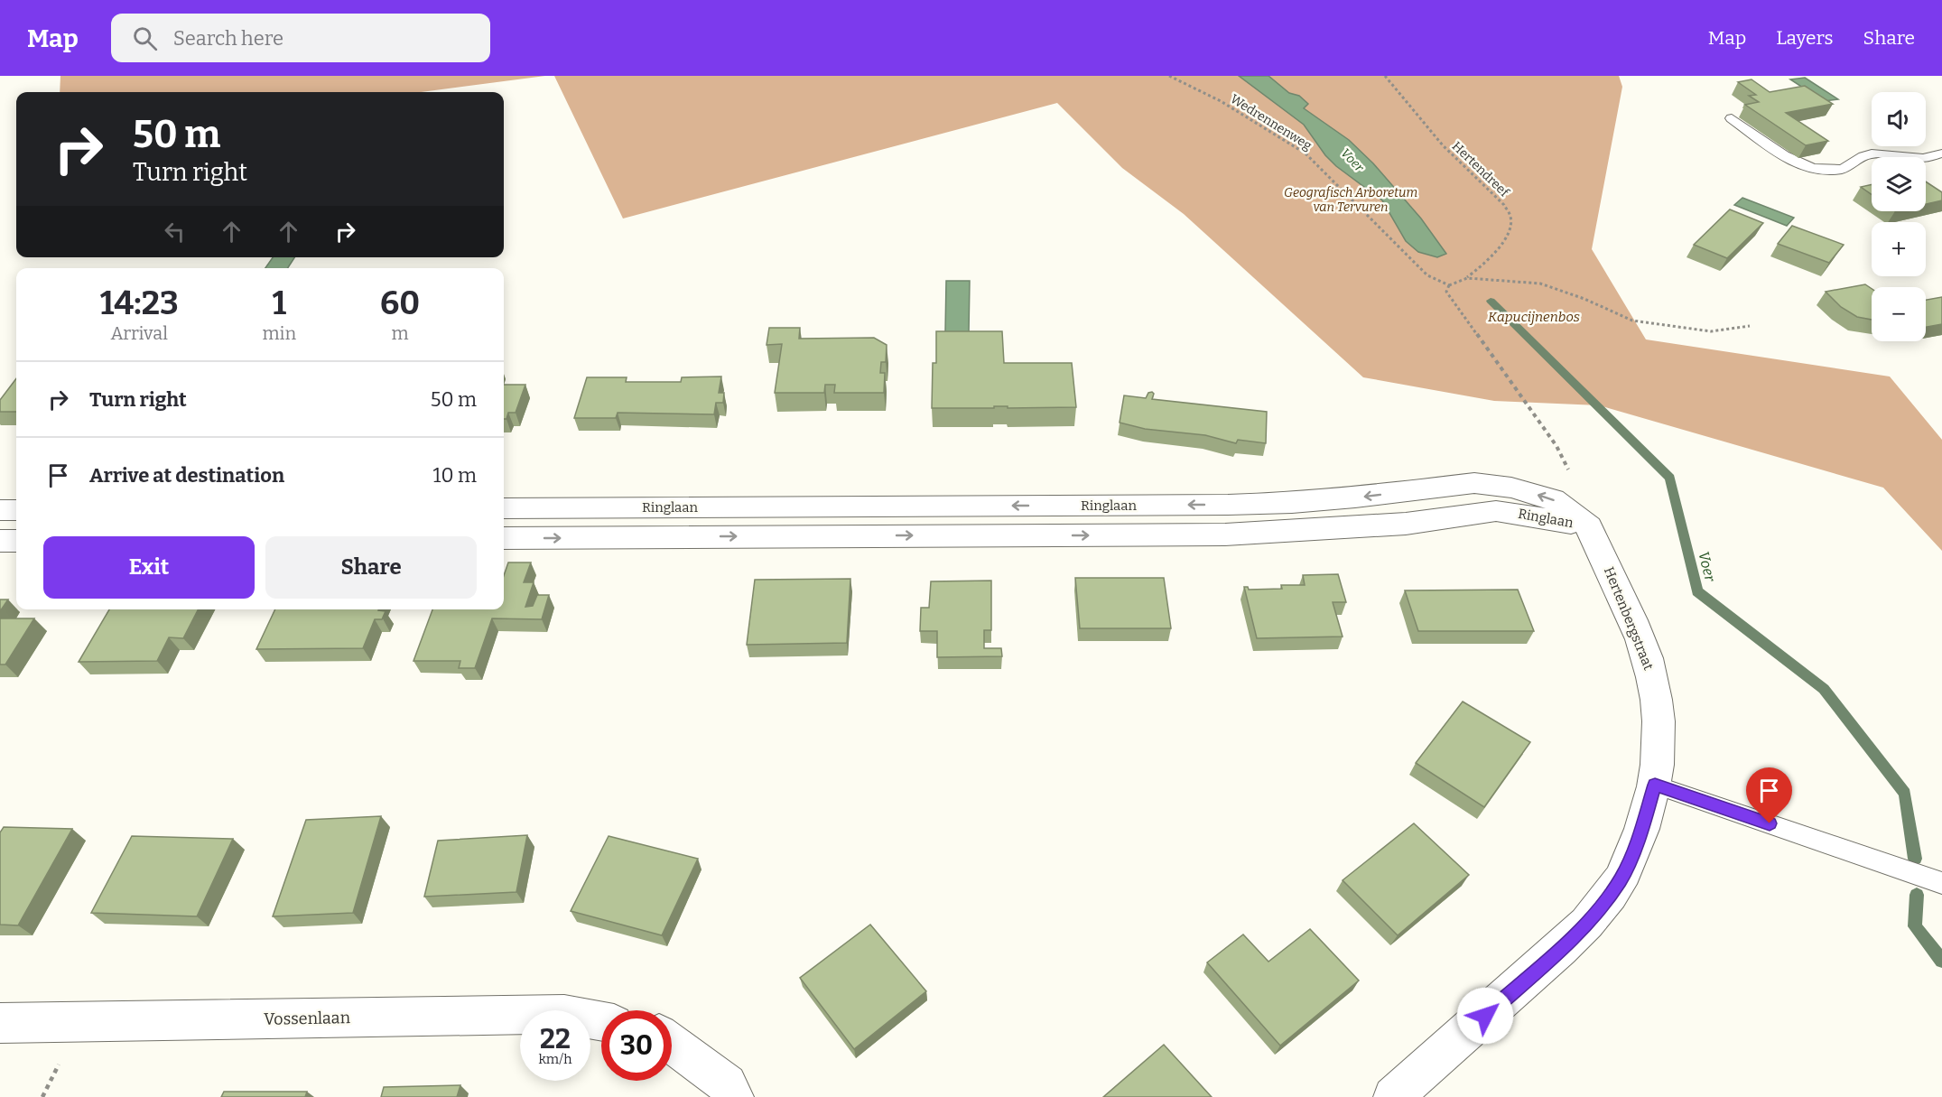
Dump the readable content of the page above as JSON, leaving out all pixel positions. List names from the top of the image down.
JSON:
{
  "streets": {
    "street": ["Ringlaan", "Hertenbergstraat", "Vossenlaan"],
    "path": ["Wedrennenweg", "Hertendreef"]
  },
  "crossings": [
    ["Ringlaan", "Hertenbergstraat"]
  ],
  "water": ["Voer"],
  "parks": ["Geografisch Arboretum van Tervuren", "Kapucijnenbos"],
  "page": {
    "header": "Map",
    "search": "Search here",
    "nav": ["Map", "Layers", "Share"],
    "map_buttons": ["+", "−"],
    "turn": ["50 m", "Turn right"],
    "eta": [
      "14:23",
      "Arrival",
      "1",
      "min",
      "60",
      "m"
    ],
    "list": [
      {
        "name": "Turn right",
        "value": "50 m"
      },
      {
        "name": "Arrive at destination",
        "value": "10 m"
      }
    ],
    "buttons": ["Exit", "Share"],
    "speed": "22 km/h",
    "limit": "30"
  }
}
